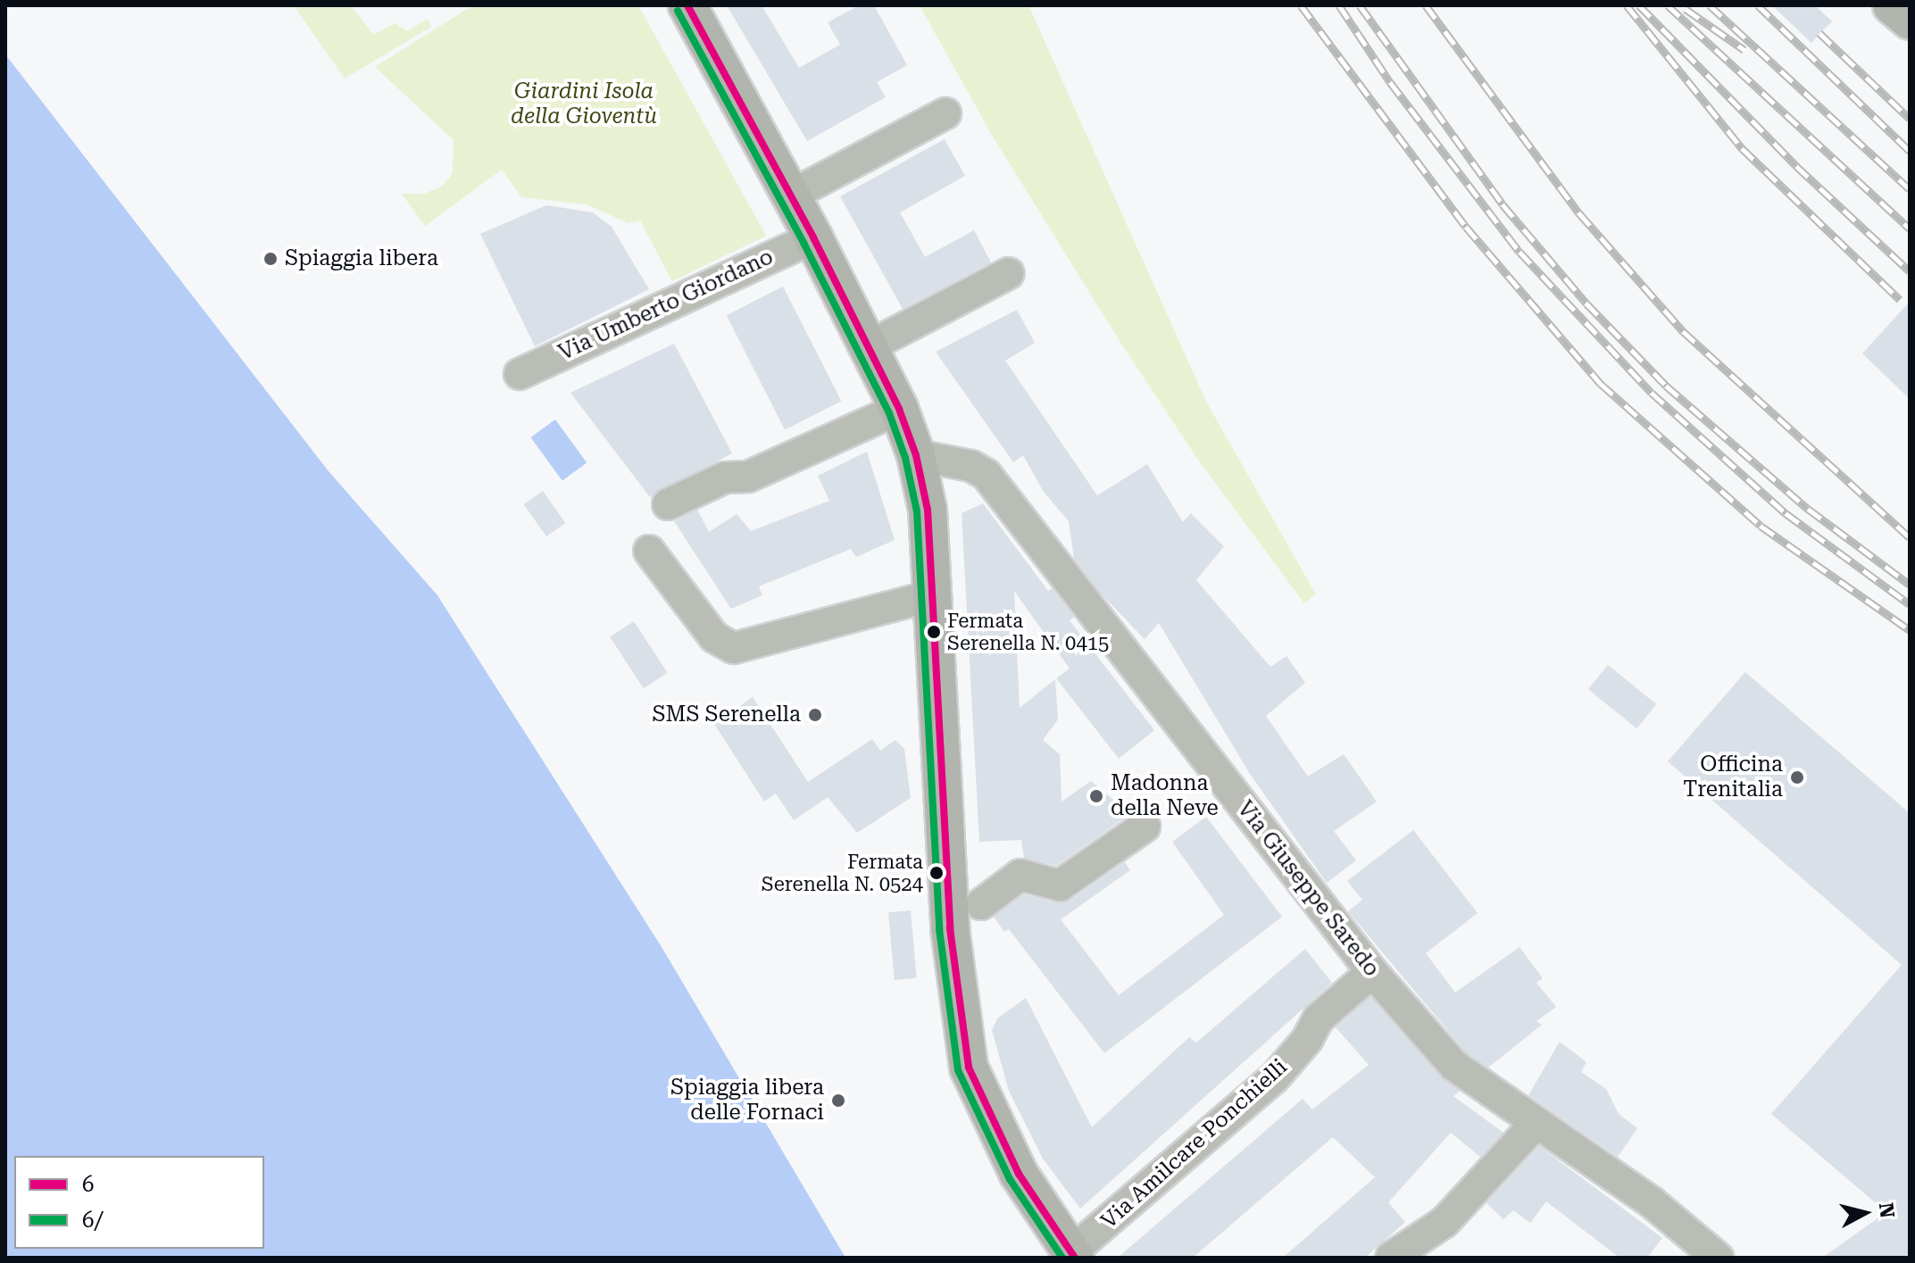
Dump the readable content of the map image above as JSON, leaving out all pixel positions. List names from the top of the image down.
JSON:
{
  "streets": {
    "street": ["Via Umberto Giordano", "Via Giuseppe Saredo", "Via Amilcare Ponchielli"]
  },
  "crossings": [
    ["Via Giuseppe Saredo", "Via Amilcare Ponchielli"]
  ],
  "parks": ["Giardini Isola della Gioventù"],
  "places": [
    "Spiaggia libera",
    "Fermata Serenella N. 0415",
    "SMS Serenella",
    "Officina Trenitalia",
    "Madonna della Neve",
    "Fermata Serenella N. 0524",
    "Spiaggia libera delle Fornaci"
  ],
  "lines": ["transit line 6", "transit line 6/"],
  "legend": ["6", "6/"],
  "north": "right"
}
